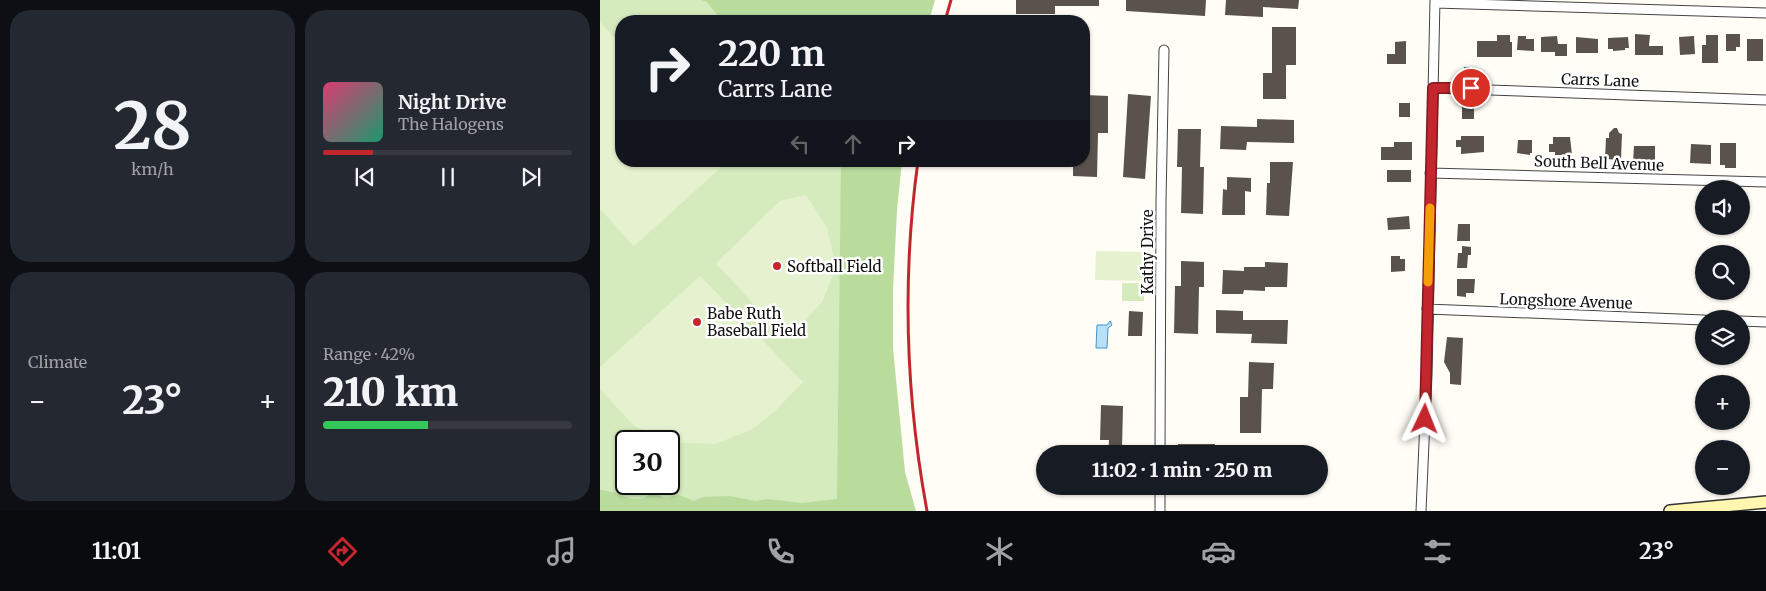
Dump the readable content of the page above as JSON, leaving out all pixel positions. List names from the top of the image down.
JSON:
{
  "streets": {
    "street": [
      "Carrs Lane",
      "South Bell Avenue",
      "Kathy Drive",
      "Longshore Avenue"
    ]
  },
  "places": ["Softball Field", "Babe Ruth Baseball Field"],
  "page": {
    "tile": [
      ["28", "km/h"],
      "Climate",
      ["Range · 42%", "210 km"]
    ],
    "turn": ["220 m", "Carrs Lane"],
    "song": ["Night Drive", "The Halogens"],
    "map_buttons": ["+", "−"],
    "heat": ["−", "23°", "+"],
    "limit": "30",
    "trip": "11:02 · 1 min · 250 m",
    "tabs": ["11:01", "23°"]
  }
}
